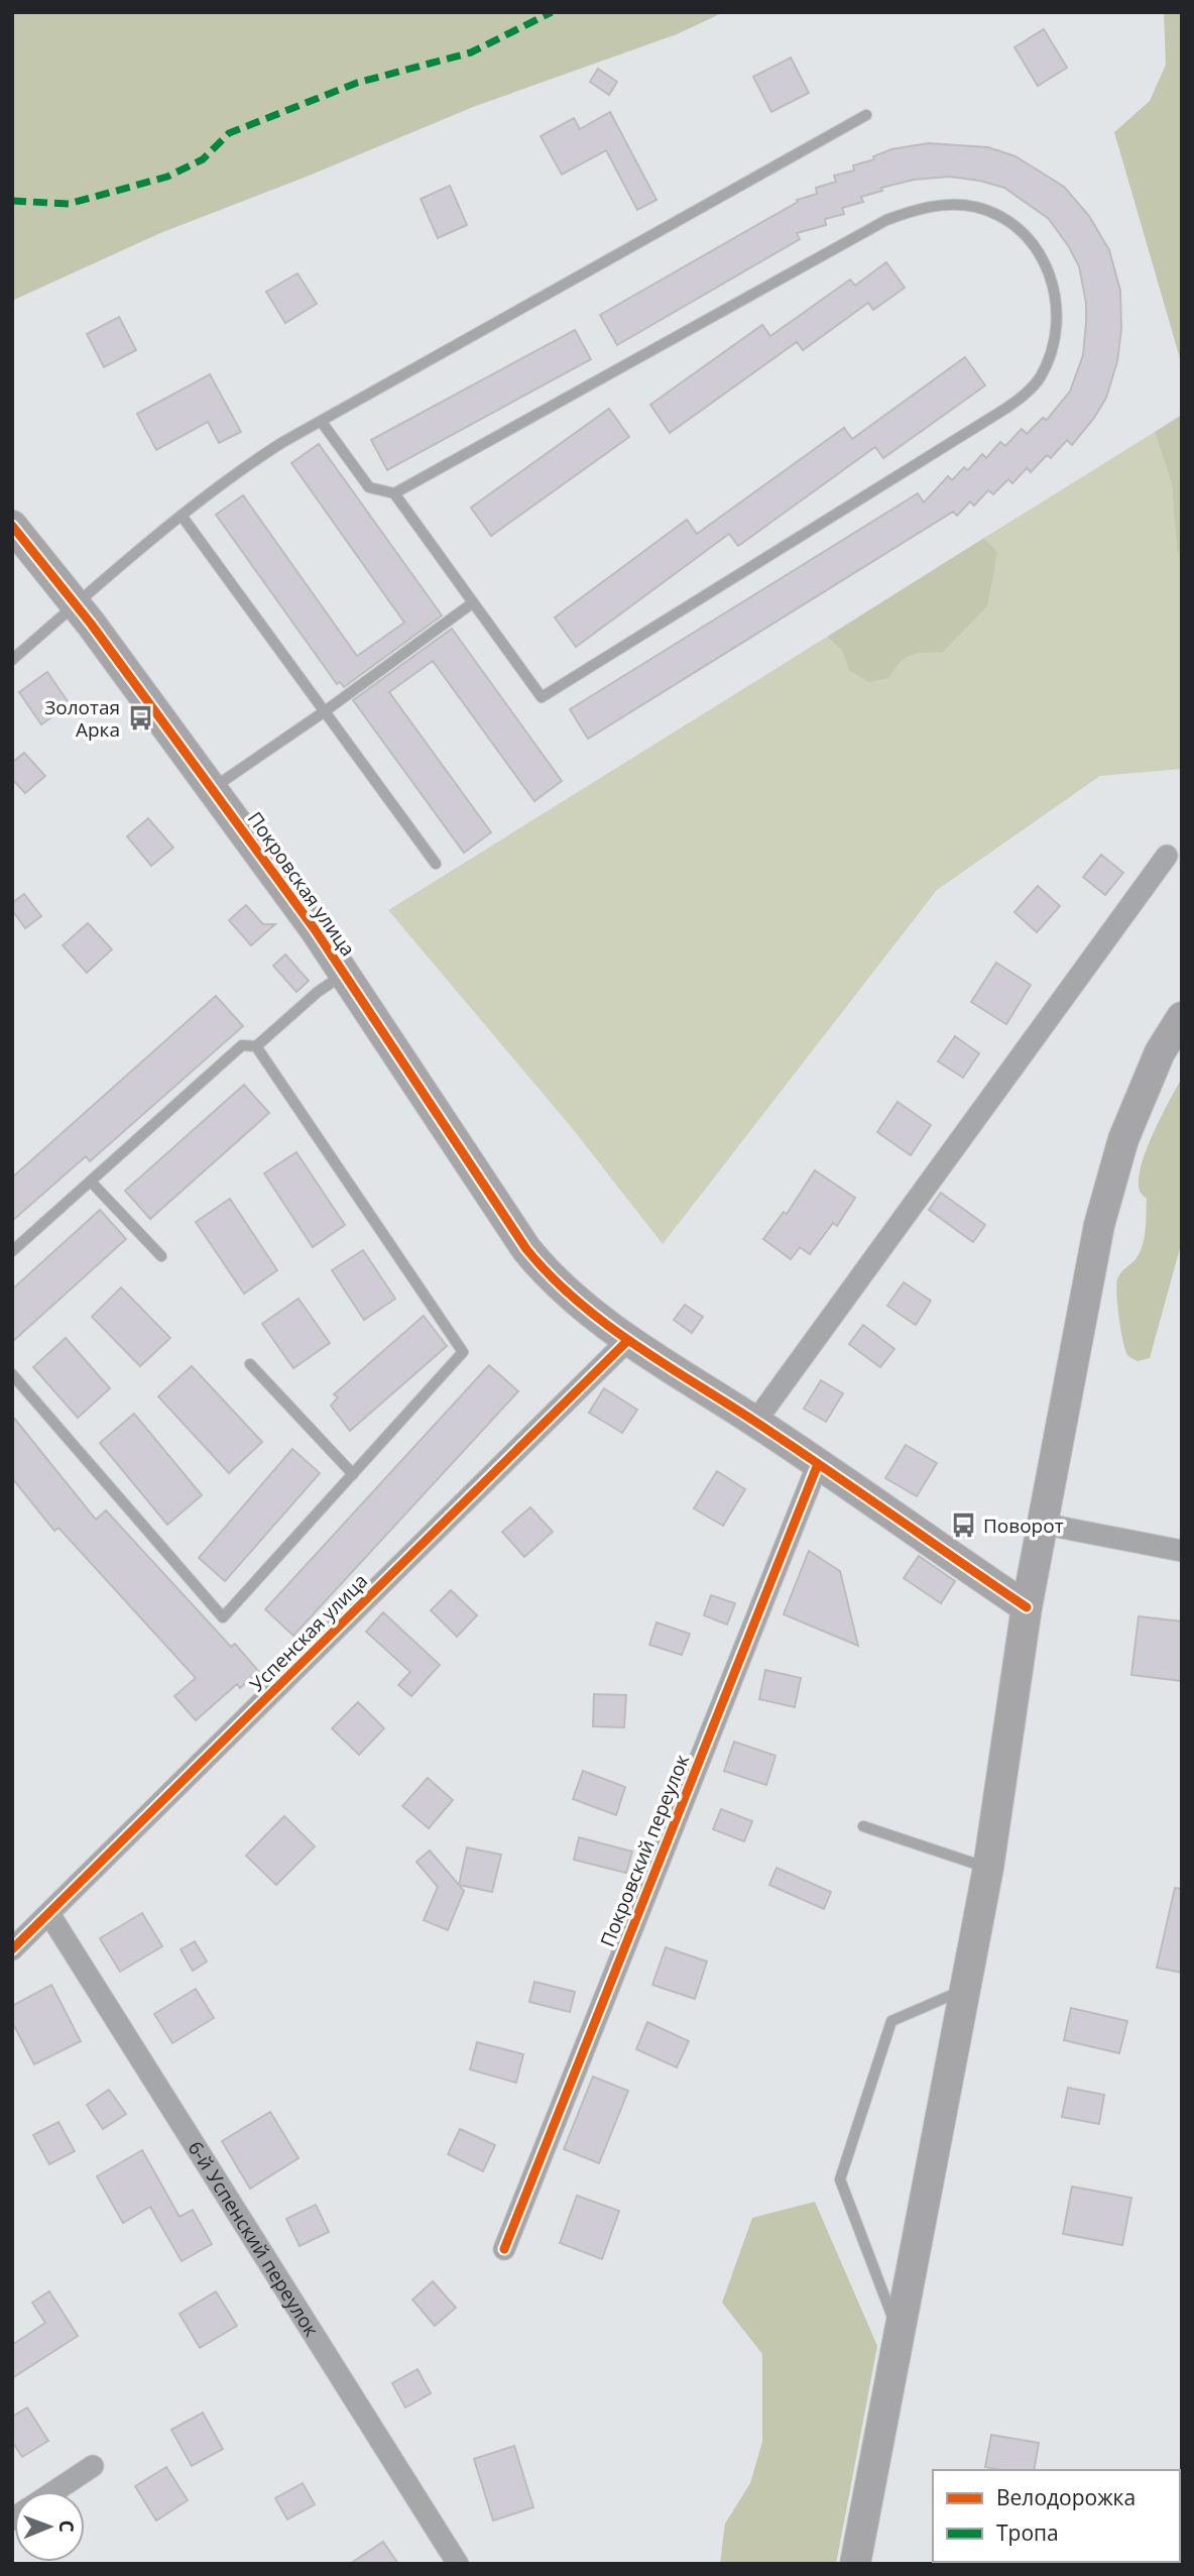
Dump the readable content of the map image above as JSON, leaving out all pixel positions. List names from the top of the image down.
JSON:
{
  "streets": {
    "main road": ["Покровская улица"],
    "street": ["Успенская улица", "Покровский переулок", "6-й Успенский переулок"]
  },
  "crossings": [
    ["Покровская улица", "Успенская улица"],
    ["Покровская улица", "Покровский переулок"],
    ["Успенская улица", "6-й Успенский переулок"]
  ],
  "places": {
    "bus stop": ["Золотая Арка", "Поворот"]
  },
  "legend": ["Велодорожка", "Тропа"],
  "north": "right"
}
